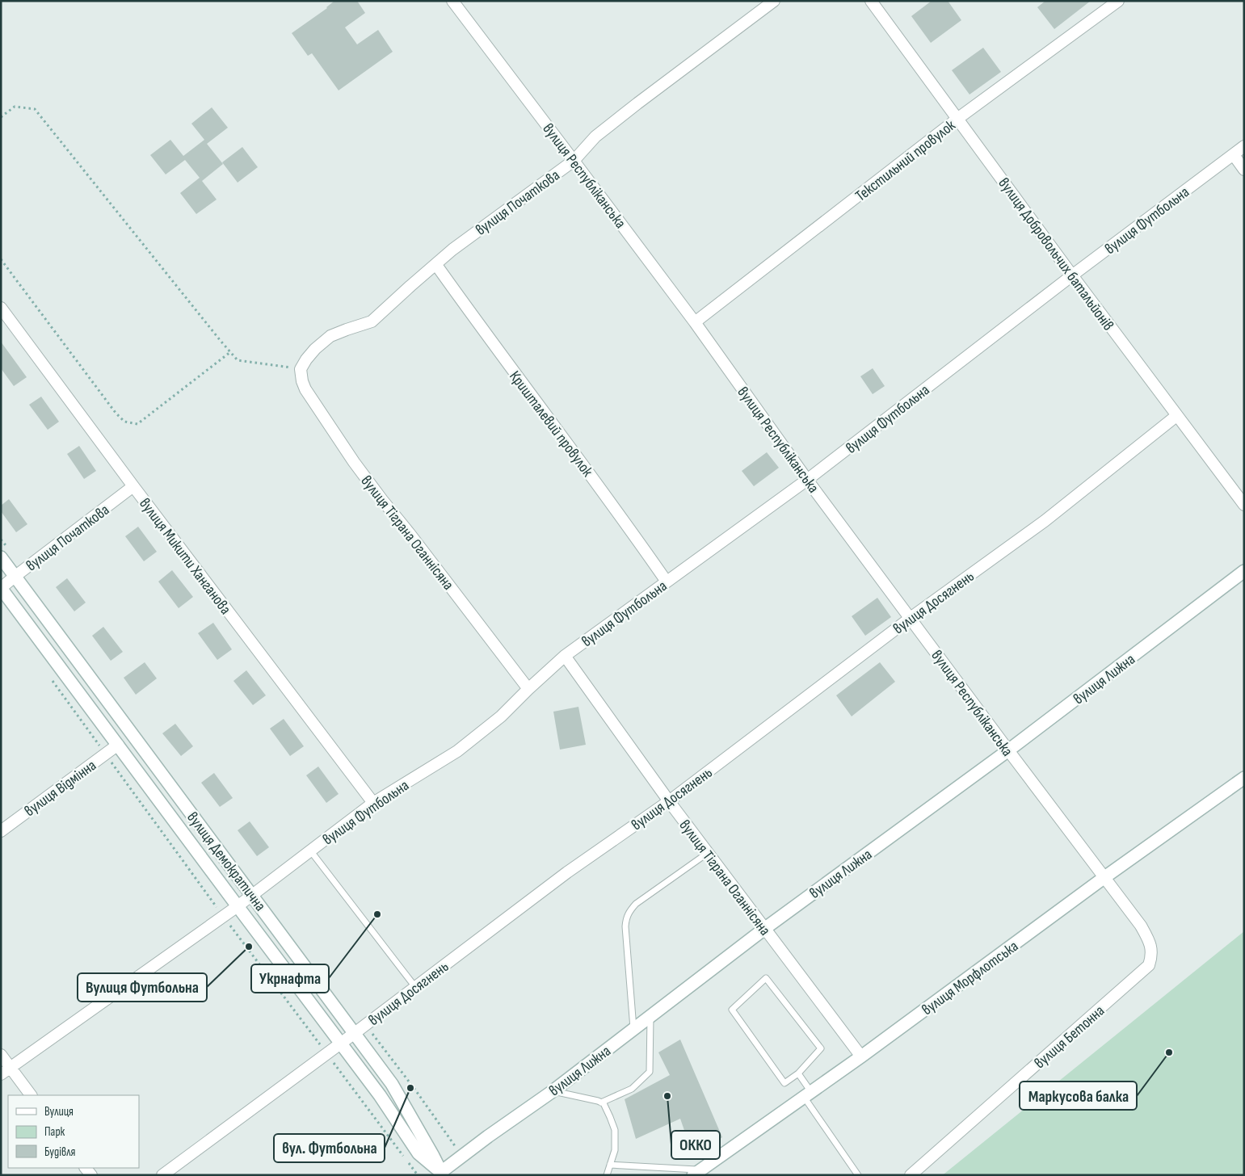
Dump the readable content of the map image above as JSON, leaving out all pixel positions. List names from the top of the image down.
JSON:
{
  "streets": {
    "street": [
      "Текстильний провулок",
      "вулиця Республіканська",
      "вулиця Початкова",
      "вулиця Футбольна",
      "вулиця Добровольчих батальйонів",
      "Кришталевий провулок",
      "вулиця Тіграна Оганнісяна",
      "вулиця Микити Ханганова",
      "вулиця Досягнень",
      "вулиця Лижна",
      "вулиця Відмінна",
      "вулиця Демократична",
      "вулиця Морфлотська",
      "вулиця Бетонна"
    ]
  },
  "crossings": [
    ["Текстильний провулок", "вулиця Республіканська"],
    ["Текстильний провулок", "вулиця Добровольчих батальйонів"],
    ["вулиця Республіканська", "вулиця Початкова"],
    ["вулиця Республіканська", "вулиця Футбольна"],
    ["вулиця Республіканська", "вулиця Досягнень"],
    ["вулиця Республіканська", "вулиця Лижна"],
    ["вулиця Республіканська", "вулиця Морфлотська"],
    ["вулиця Республіканська", "вулиця Бетонна"],
    ["вулиця Початкова", "Кришталевий провулок"],
    ["вулиця Початкова", "вулиця Тіграна Оганнісяна"],
    ["вулиця Початкова", "вулиця Микити Ханганова"],
    ["вулиця Початкова", "вулиця Демократична"],
    ["вулиця Футбольна", "вулиця Добровольчих батальйонів"],
    ["вулиця Футбольна", "Кришталевий провулок"],
    ["вулиця Футбольна", "вулиця Тіграна Оганнісяна"],
    ["вулиця Футбольна", "вулиця Микити Ханганова"],
    ["вулиця Футбольна", "вулиця Демократична"],
    ["вулиця Добровольчих батальйонів", "вулиця Досягнень"],
    ["вулиця Тіграна Оганнісяна", "вулиця Досягнень"],
    ["вулиця Тіграна Оганнісяна", "вулиця Лижна"],
    ["вулиця Тіграна Оганнісяна", "вулиця Морфлотська"],
    ["вулиця Досягнень", "вулиця Демократична"],
    ["вулиця Лижна", "вулиця Демократична"],
    ["вулиця Відмінна", "вулиця Демократична"],
    ["вулиця Морфлотська", "вулиця Бетонна"]
  ],
  "places": [
    "Укрнафта",
    "Вулиця Футбольна",
    "Маркусова балка",
    "вул. Футбольна",
    "ОККО"
  ],
  "legend": ["Вулиця", "Парк", "Будівля"]
}
